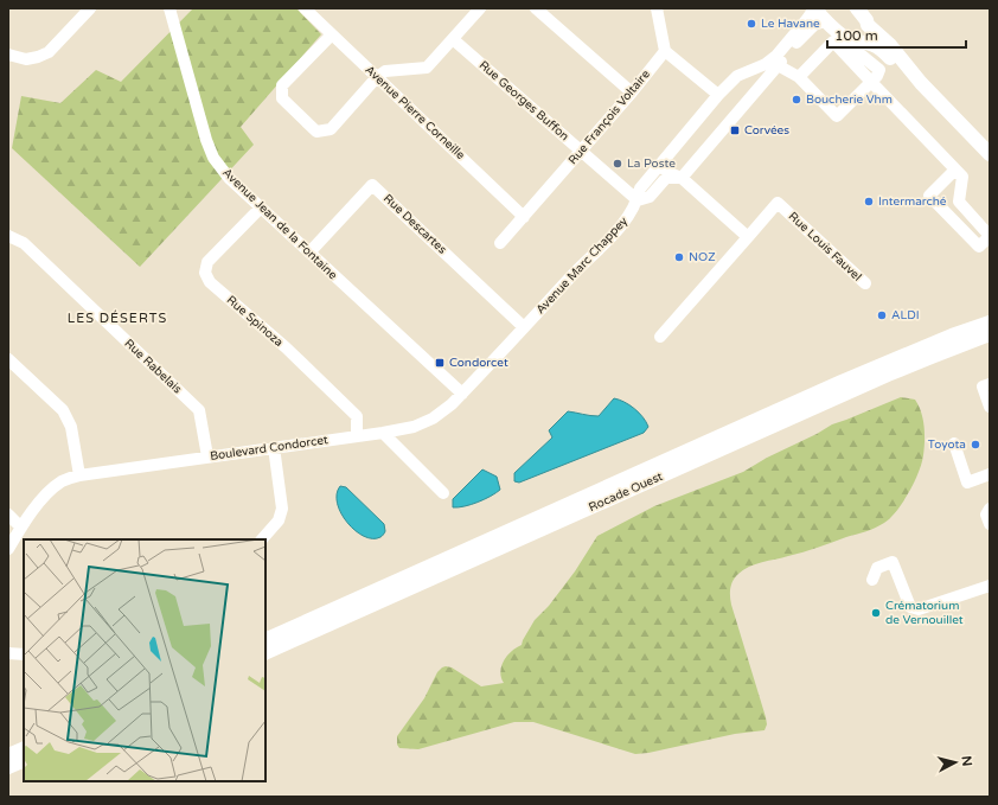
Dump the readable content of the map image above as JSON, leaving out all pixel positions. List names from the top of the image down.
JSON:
{
  "streets": {
    "main road": ["Rocade Ouest"],
    "street": [
      "Rue Georges Buffon",
      "Avenue Pierre Corneille",
      "Rue François Voltaire",
      "Avenue Jean de la Fontaine",
      "Rue Descartes",
      "Rue Louis Fauvel",
      "Avenue Marc Chappey",
      "Rue Spinoza",
      "Rue Rabelais",
      "Boulevard Condorcet"
    ]
  },
  "crossings": [
    ["Rue Georges Buffon", "Rue François Voltaire"],
    ["Rue Georges Buffon", "Avenue Marc Chappey"],
    ["Avenue Pierre Corneille", "Rue François Voltaire"],
    ["Avenue Jean de la Fontaine", "Rue Descartes"],
    ["Avenue Jean de la Fontaine", "Rue Spinoza"],
    ["Avenue Jean de la Fontaine", "Boulevard Condorcet"],
    ["Rue Descartes", "Avenue Marc Chappey"],
    ["Rue Descartes", "Boulevard Condorcet"],
    ["Avenue Marc Chappey", "Boulevard Condorcet"],
    ["Rue Spinoza", "Boulevard Condorcet"],
    ["Rue Rabelais", "Boulevard Condorcet"]
  ],
  "districts": ["LES DÉSERTS"],
  "places": {
    "other": [
      "Le Havane",
      "Boucherie Vhm",
      "La Poste",
      "Intermarché",
      "NOZ",
      "ALDI",
      "Toyota",
      "Crématorium de Vernouillet"
    ],
    "transit": ["Corvées", "Condorcet"]
  },
  "scale_bar": "100 m",
  "north": "right"
}
